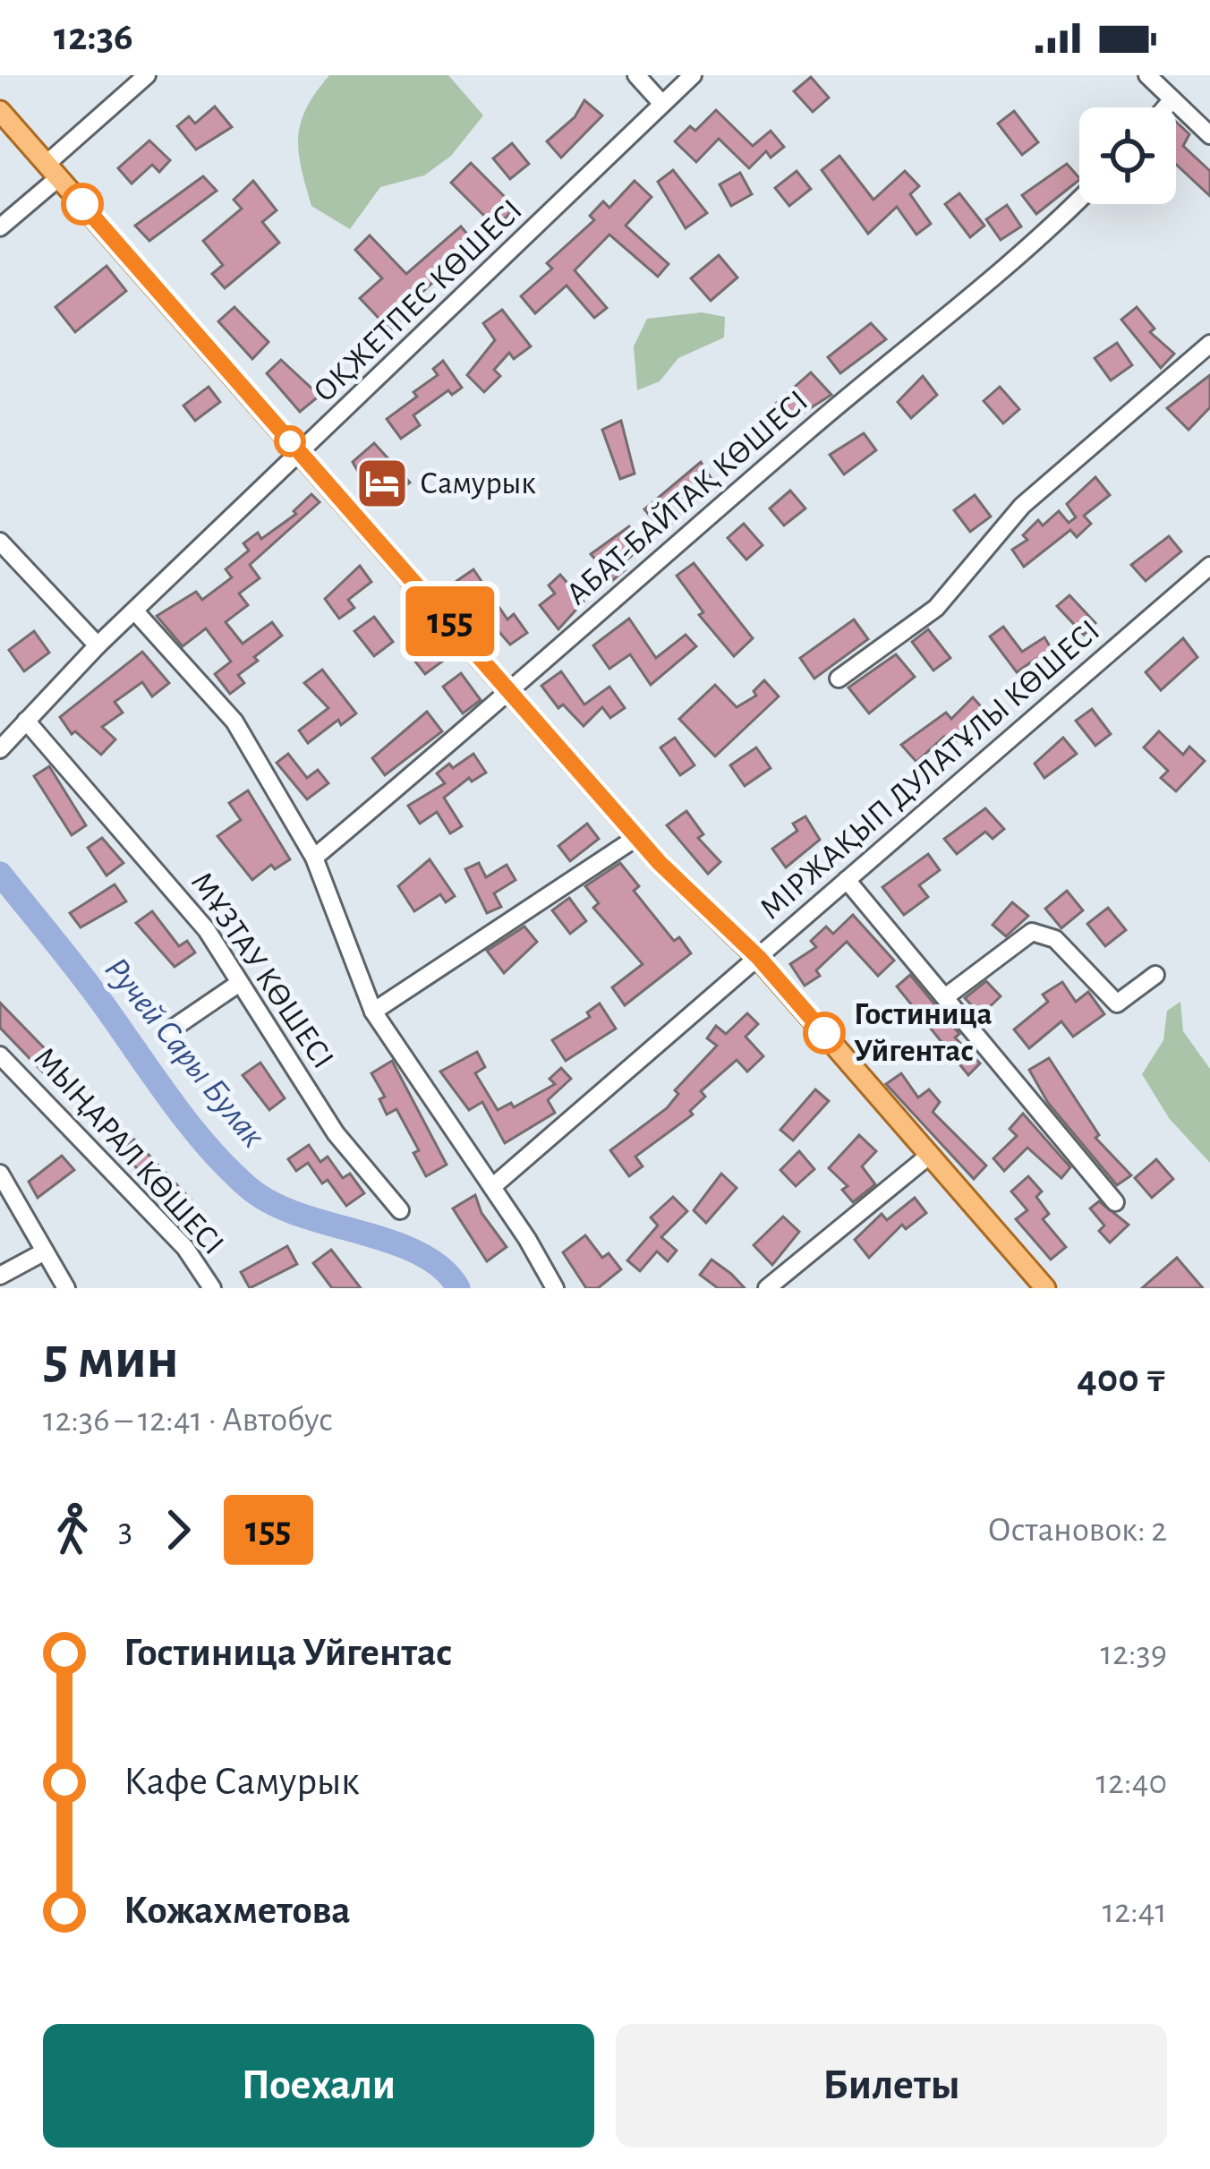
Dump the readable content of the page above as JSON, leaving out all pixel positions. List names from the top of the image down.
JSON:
{
  "streets": {
    "street": [
      "ОҚЖЕТПЕС КӨШЕСІ",
      "АБАТ-БАЙТАҚ КӨШЕСІ",
      "МІРЖАҚЫП ДУЛАТҰЛЫ КӨШЕСІ",
      "МҰЗТАУ КӨШЕСІ",
      "МЫҢАРАЛ КӨШЕСІ"
    ]
  },
  "crossings": [
    ["ОҚЖЕТПЕС КӨШЕСІ", "МҰЗТАУ КӨШЕСІ"]
  ],
  "water": ["Ручей Сары Булак"],
  "places": {
    "hotel": ["Самурык"],
    "other": ["Гостиница Уйгентас"]
  },
  "lines": ["bus line 155"],
  "page": {
    "status": "12:36",
    "on_map": "155",
    "heading": ["5 мин", "12:36 – 12:41 · Автобус", "400 ₸"],
    "legs": ["3", "155", "Остановок: 2"],
    "list": [
      {
        "name": "Гостиница Уйгентас",
        "value": "12:39"
      },
      {
        "name": "Кафе Самурык",
        "value": "12:40"
      },
      {
        "name": "Кожахметова",
        "value": "12:41"
      }
    ],
    "buttons": ["Поехали", "Билеты"]
  }
}
